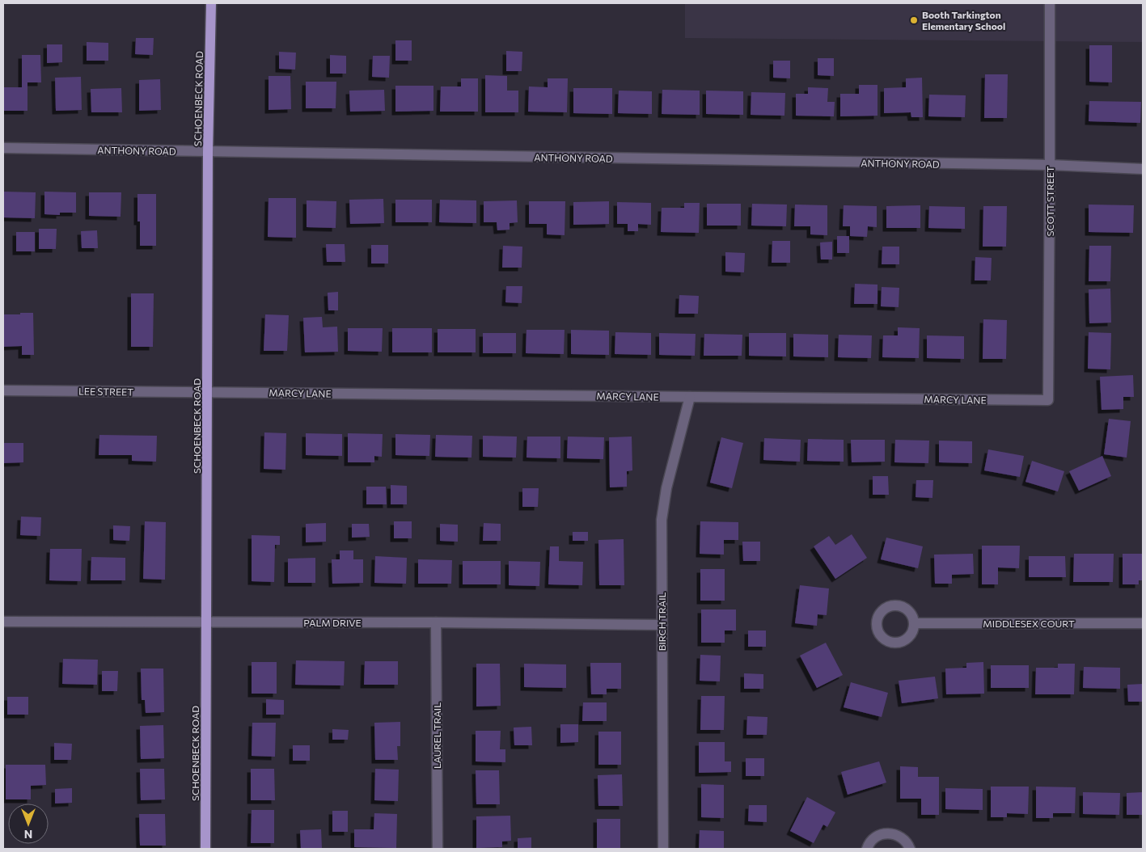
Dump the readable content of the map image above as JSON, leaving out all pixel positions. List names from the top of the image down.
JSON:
{
  "streets": {
    "main road": ["SCHOENBECK ROAD"],
    "street": [
      "ANTHONY ROAD",
      "SCOTT STREET",
      "LEE STREET",
      "MARCY LANE",
      "BIRCH TRAIL",
      "PALM DRIVE",
      "MIDDLESEX COURT",
      "LAUREL TRAIL"
    ]
  },
  "crossings": [
    ["SCHOENBECK ROAD", "ANTHONY ROAD"],
    ["SCHOENBECK ROAD", "LEE STREET"],
    ["SCHOENBECK ROAD", "MARCY LANE"],
    ["SCHOENBECK ROAD", "PALM DRIVE"],
    ["ANTHONY ROAD", "SCOTT STREET"],
    ["SCOTT STREET", "MARCY LANE"],
    ["LEE STREET", "MARCY LANE"],
    ["MARCY LANE", "BIRCH TRAIL"],
    ["BIRCH TRAIL", "PALM DRIVE"],
    ["PALM DRIVE", "LAUREL TRAIL"]
  ],
  "places": ["Booth Tarkington Elementary School"],
  "north": "bottom"
}
